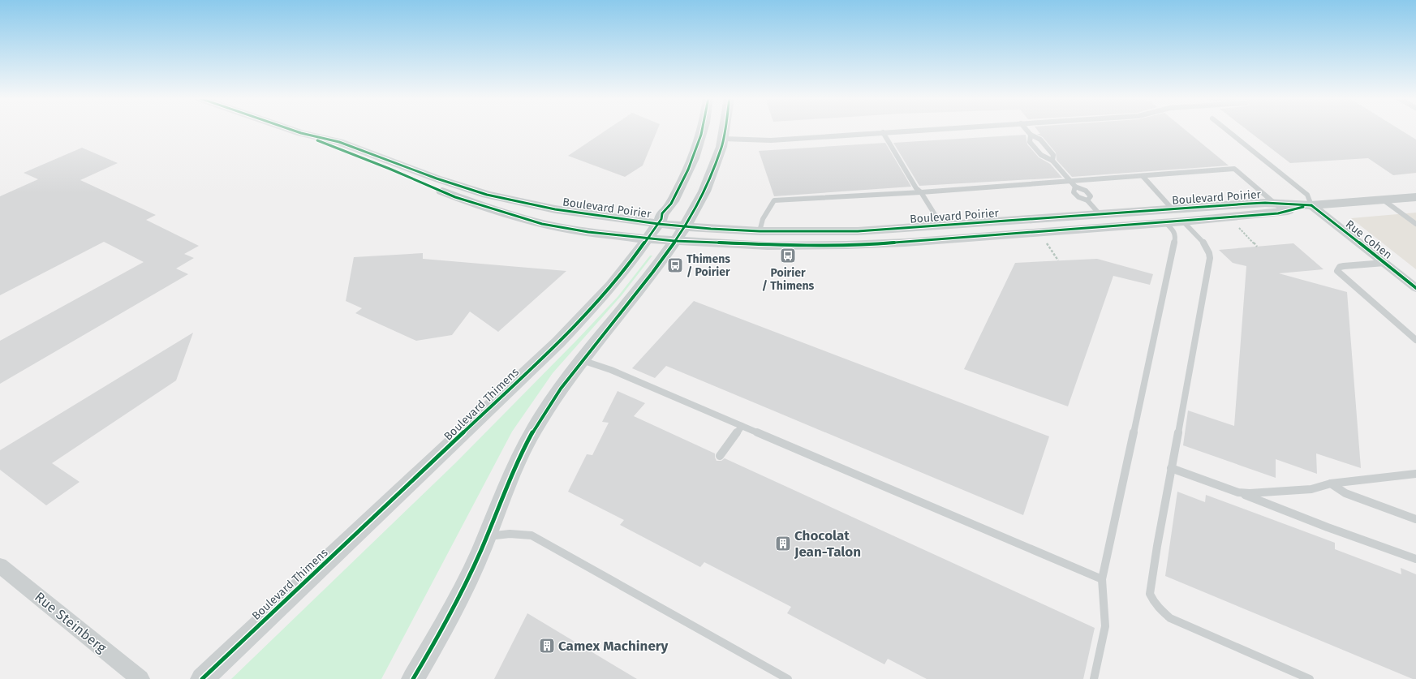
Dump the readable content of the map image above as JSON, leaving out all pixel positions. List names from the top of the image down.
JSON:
{
  "streets": {
    "street": [
      "Boulevard Poirier",
      "Rue Cohen",
      "Boulevard Thimens",
      "Rue Steinberg"
    ]
  },
  "crossings": [
    ["Boulevard Poirier", "Rue Cohen"],
    ["Boulevard Poirier", "Boulevard Thimens"]
  ],
  "places": {
    "bus stop": ["Poirier / Thimens", "Thimens / Poirier"],
    "building": ["Chocolat Jean-Talon", "Camex Machinery"]
  }
}
